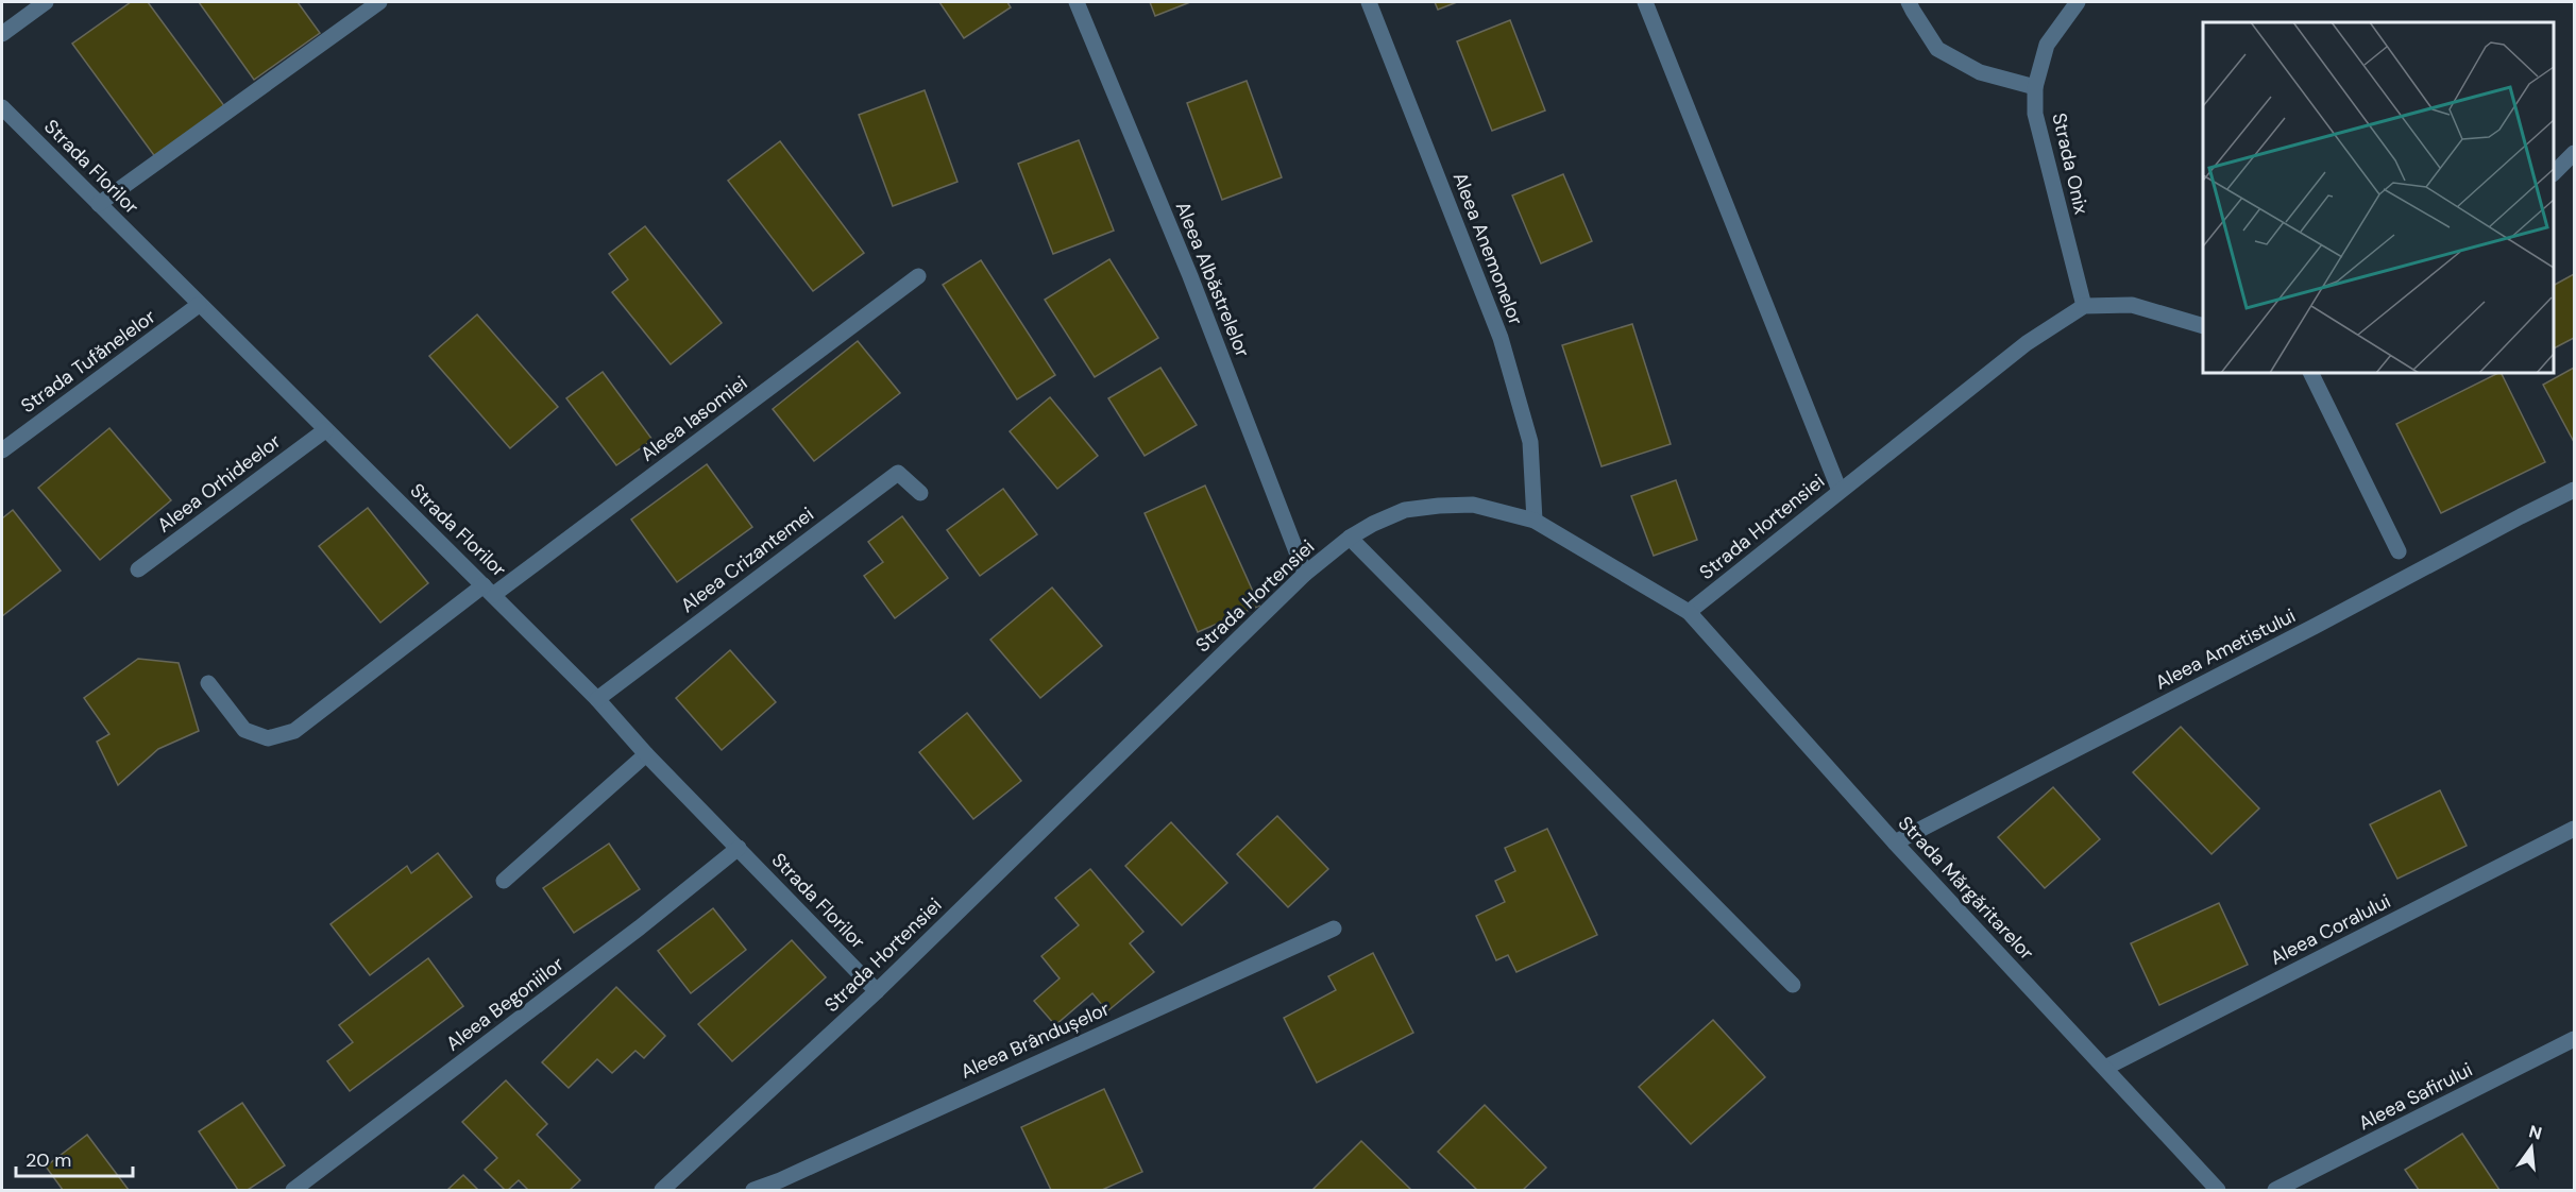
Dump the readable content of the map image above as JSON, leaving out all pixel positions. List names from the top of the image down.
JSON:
{
  "streets": {
    "street": [
      "Strada Onix",
      "Strada Florilor",
      "Aleea Anemonelor",
      "Aleea Albăstrelelor",
      "Strada Tufănelelor",
      "Aleea Iasomiei",
      "Aleea Orhideelor",
      "Strada Hortensiei",
      "Aleea Crizantemei",
      "Aleea Ametistului",
      "Strada Mărgăritarelor",
      "Aleea Coralului",
      "Aleea Begoniilor",
      "Aleea Brândușelor",
      "Aleea Safirului"
    ]
  },
  "crossings": [
    ["Strada Onix", "Strada Hortensiei"],
    ["Strada Florilor", "Strada Tufănelelor"],
    ["Strada Florilor", "Aleea Iasomiei"],
    ["Strada Florilor", "Aleea Orhideelor"],
    ["Strada Florilor", "Strada Hortensiei"],
    ["Strada Florilor", "Aleea Crizantemei"],
    ["Strada Florilor", "Aleea Begoniilor"],
    ["Aleea Anemonelor", "Strada Hortensiei"],
    ["Aleea Albăstrelelor", "Strada Hortensiei"],
    ["Strada Hortensiei", "Strada Mărgăritarelor"],
    ["Aleea Ametistului", "Strada Mărgăritarelor"],
    ["Strada Mărgăritarelor", "Aleea Coralului"]
  ],
  "scale_bar": "20 m",
  "north": "top"
}
